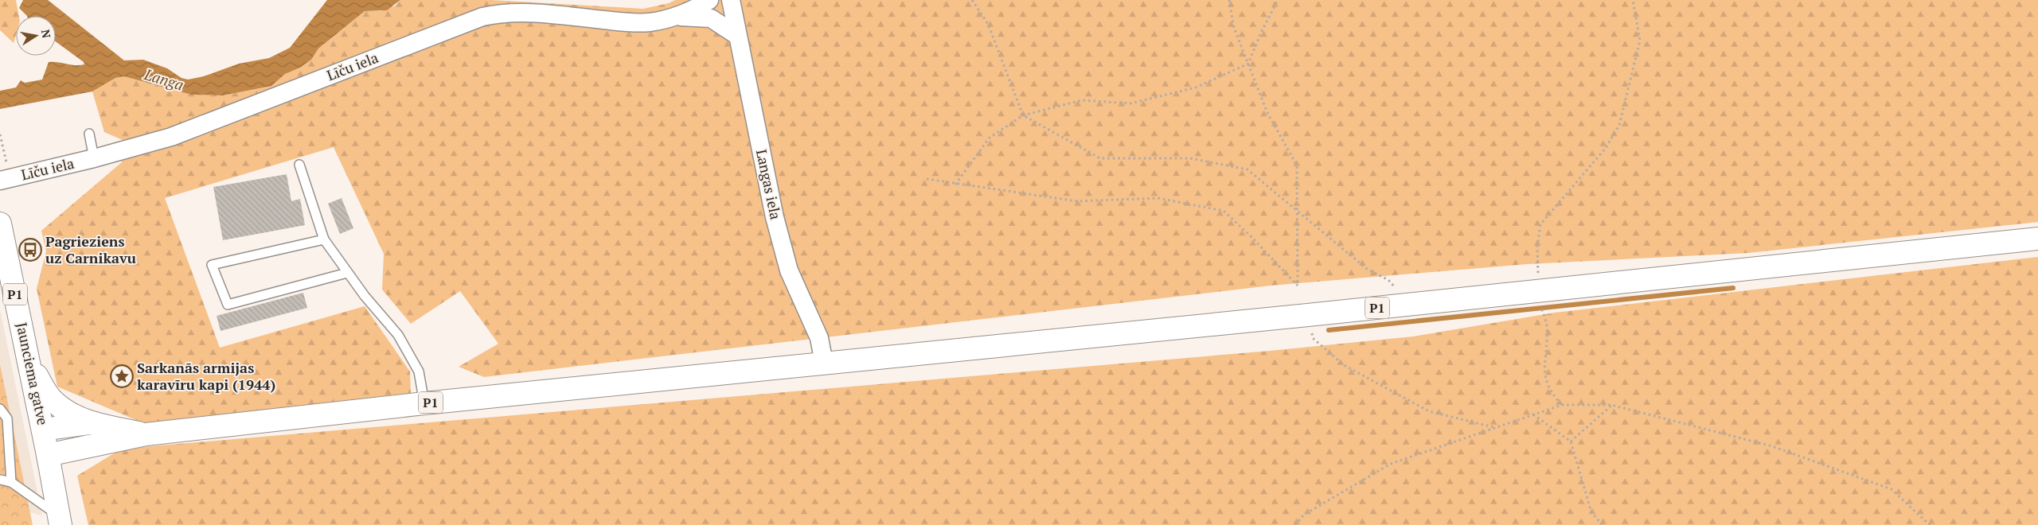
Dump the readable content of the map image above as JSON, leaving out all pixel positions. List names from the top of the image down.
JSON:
{
  "streets": {
    "main road": ["P1", "Jaunciema gatve"],
    "street": ["Līču iela", "Langas iela"]
  },
  "crossings": [
    ["Langas iela", "P1"],
    ["P1", "Jaunciema gatve"]
  ],
  "water": ["Langa"],
  "places": {
    "bus stop": ["Pagrieziens uz Carnikavu"],
    "place": ["Sarkanās armijas karavīru kapi (1944)"]
  },
  "north": "right"
}
